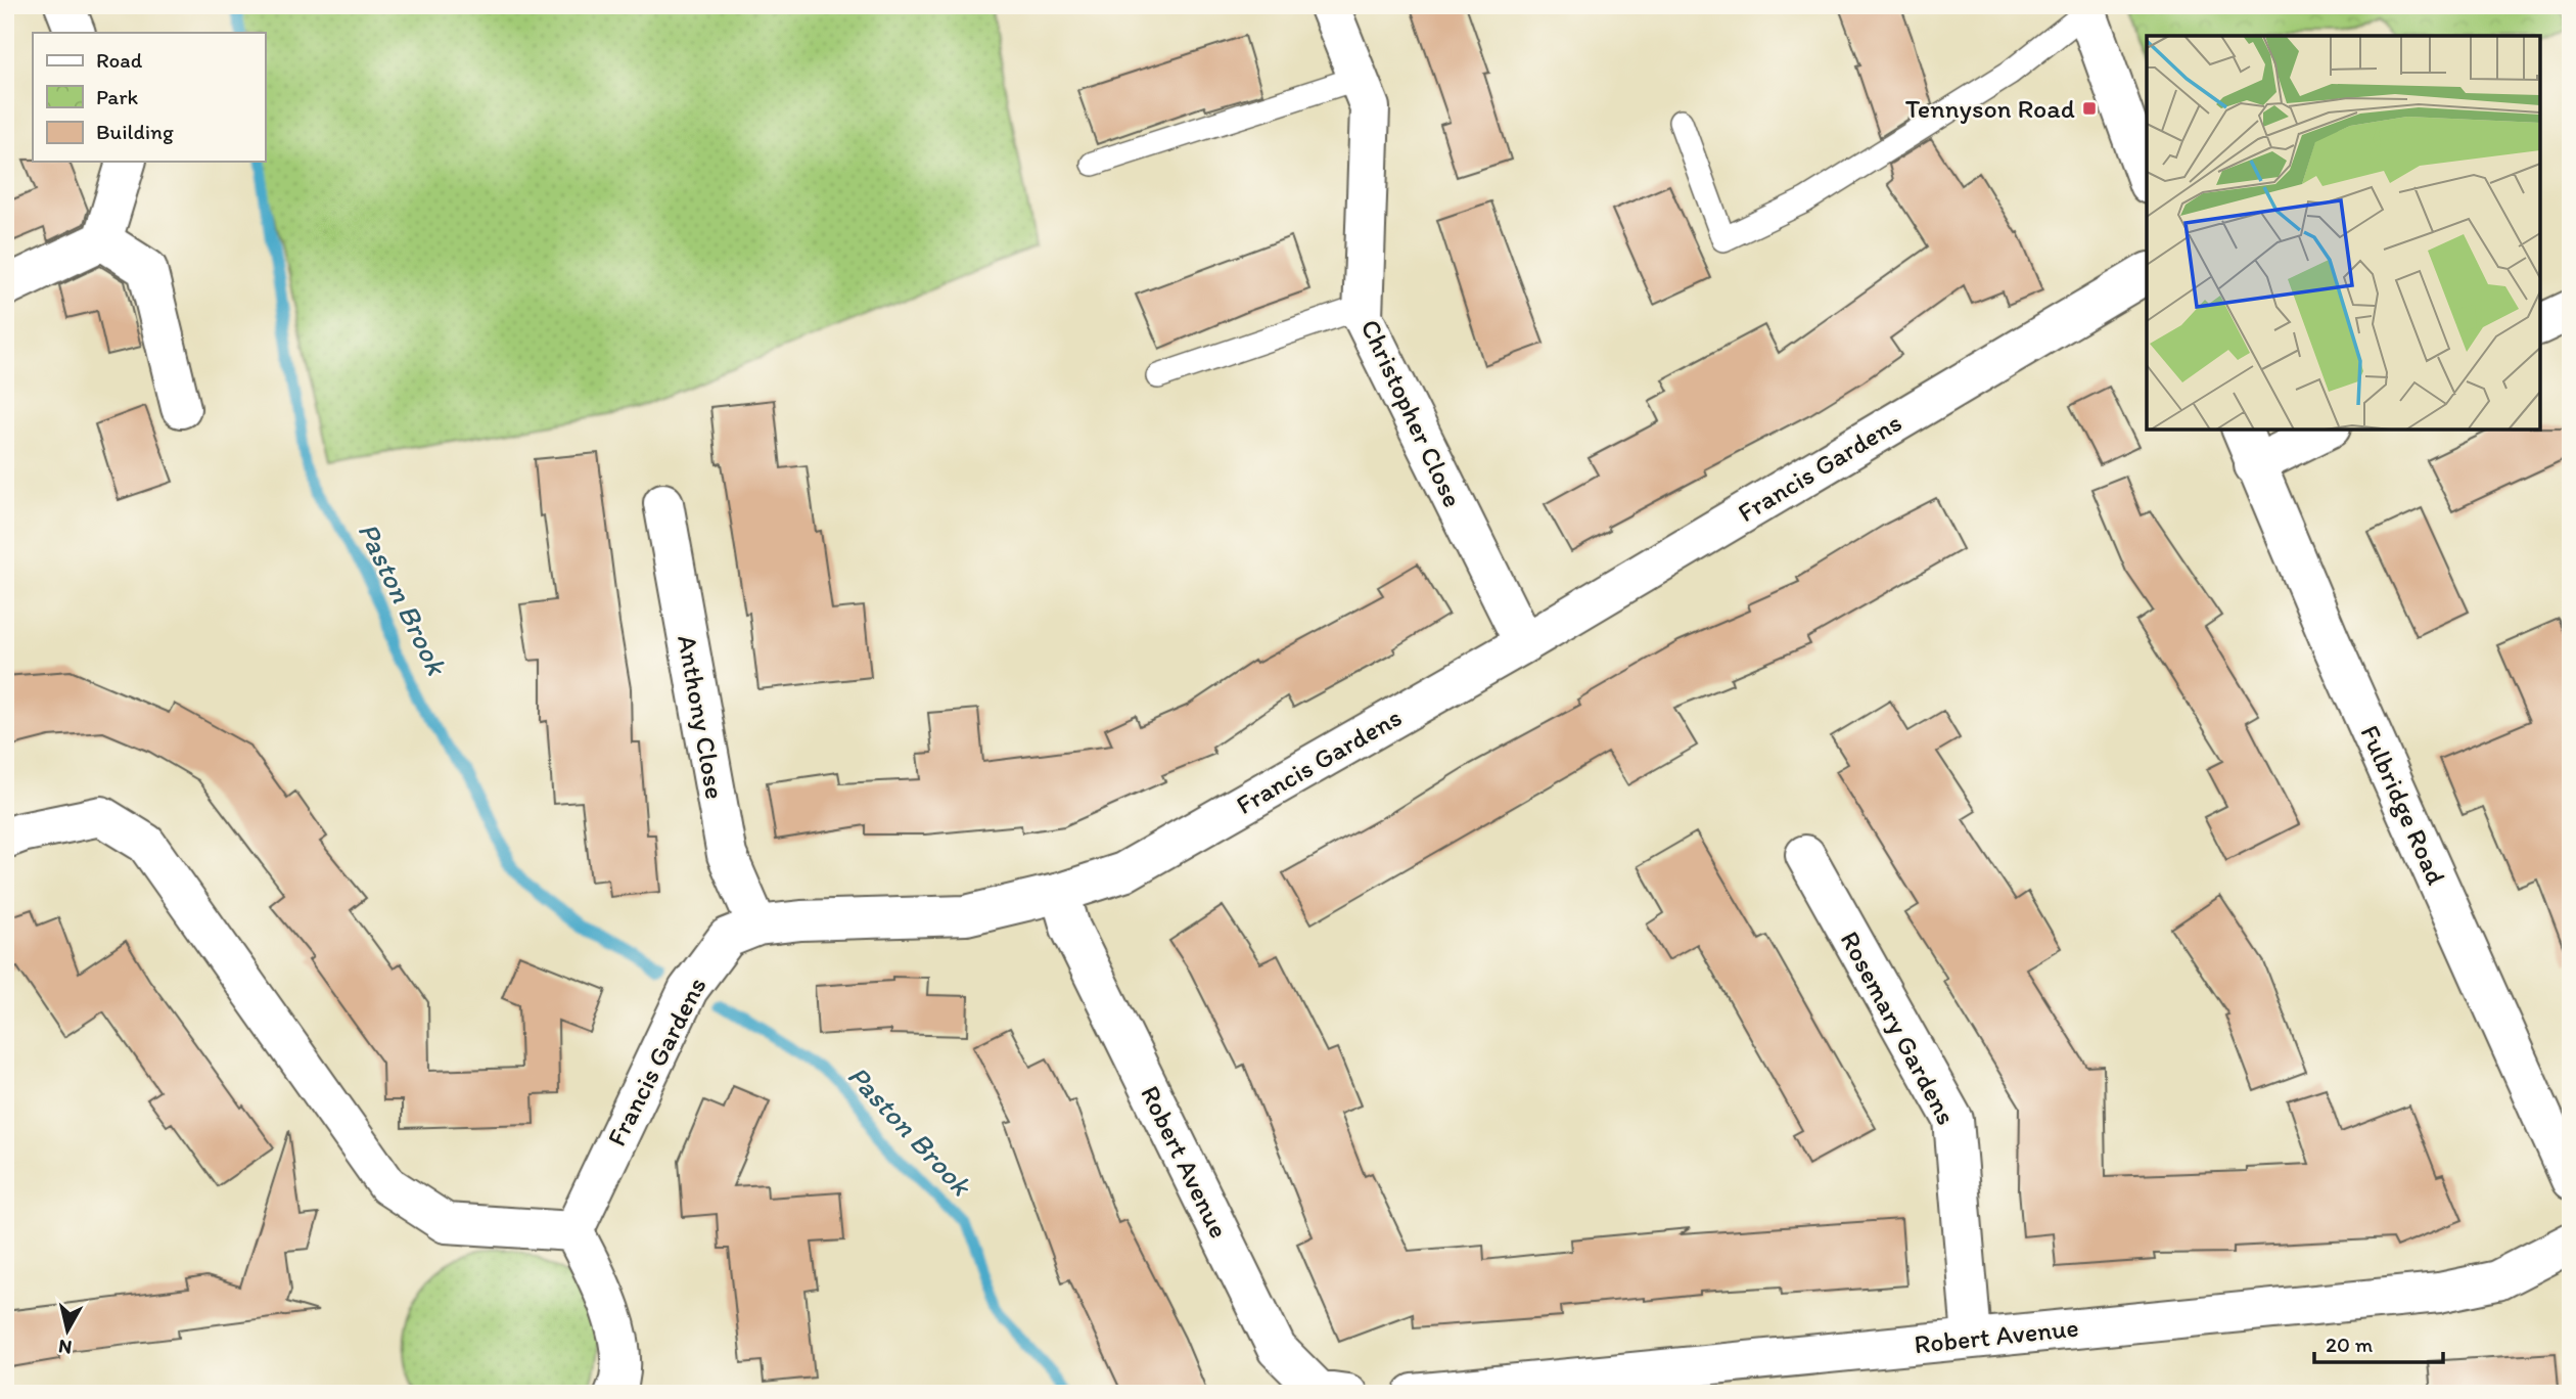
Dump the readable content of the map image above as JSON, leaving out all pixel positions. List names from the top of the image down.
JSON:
{
  "streets": {
    "street": [
      "Christopher Close",
      "Francis Gardens",
      "Anthony Close",
      "Fulbridge Road",
      "Rosemary Gardens",
      "Robert Avenue"
    ]
  },
  "crossings": [
    ["Christopher Close", "Francis Gardens"],
    ["Francis Gardens", "Anthony Close"],
    ["Francis Gardens", "Robert Avenue"],
    ["Rosemary Gardens", "Robert Avenue"]
  ],
  "water": ["Paston Brook"],
  "places": {
    "transit": ["Tennyson Road"]
  },
  "legend": ["Road", "Park", "Building"],
  "scale_bar": "20 m",
  "north": "bottom"
}
